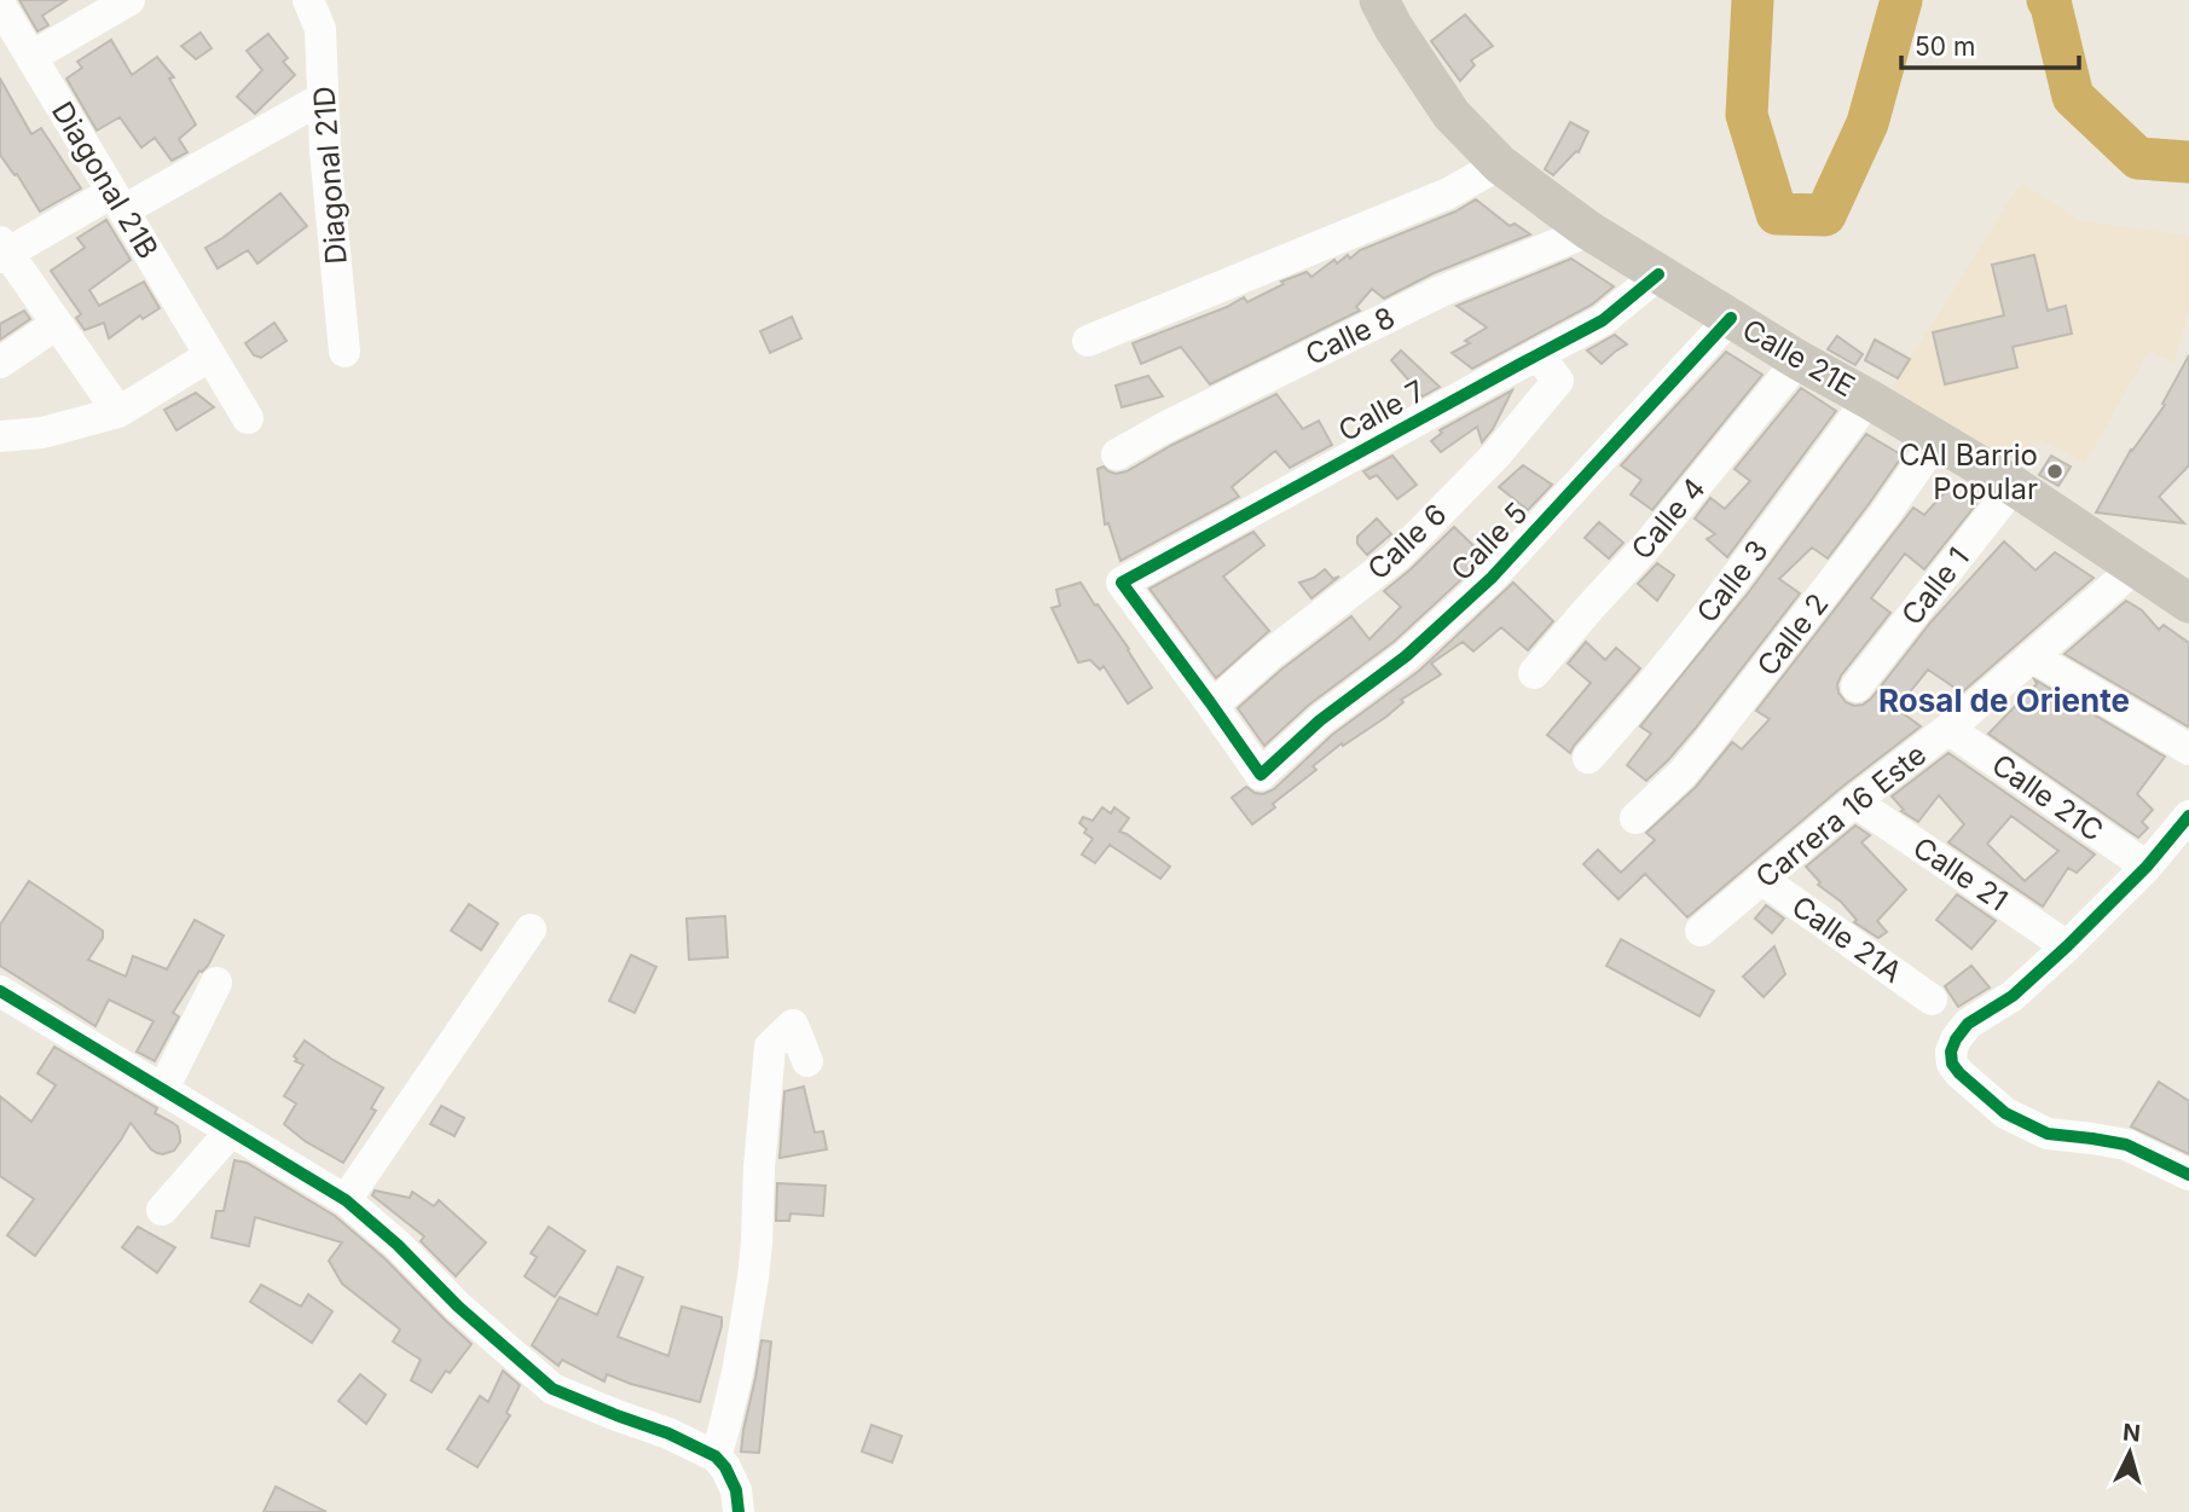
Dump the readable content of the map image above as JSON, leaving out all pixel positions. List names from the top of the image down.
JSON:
{
  "streets": {
    "main road": ["Calle 21E"],
    "street": [
      "Diagonal 21D",
      "Diagonal 21B",
      "Calle 8",
      "Calle 7",
      "Calle 4",
      "Calle 6",
      "Calle 5",
      "Calle 3",
      "Calle 1",
      "Calle 2",
      "Calle 21C",
      "Carrera 16 Este",
      "Calle 21",
      "Calle 21A"
    ]
  },
  "crossings": [
    ["Calle 8", "Calle 21E"],
    ["Calle 21E", "Calle 7"],
    ["Calle 21E", "Calle 4"],
    ["Calle 21E", "Calle 5"],
    ["Calle 21E", "Calle 3"],
    ["Calle 21E", "Calle 1"],
    ["Calle 21E", "Calle 2"],
    ["Calle 21E", "Carrera 16 Este"],
    ["Calle 7", "Calle 6"],
    ["Calle 7", "Calle 5"],
    ["Calle 6", "Calle 5"],
    ["Calle 21C", "Carrera 16 Este"],
    ["Carrera 16 Este", "Calle 21"],
    ["Carrera 16 Este", "Calle 21A"]
  ],
  "districts": ["Rosal de Oriente"],
  "places": ["CAI Barrio Popular"],
  "scale_bar": "50 m",
  "north": "top"
}
